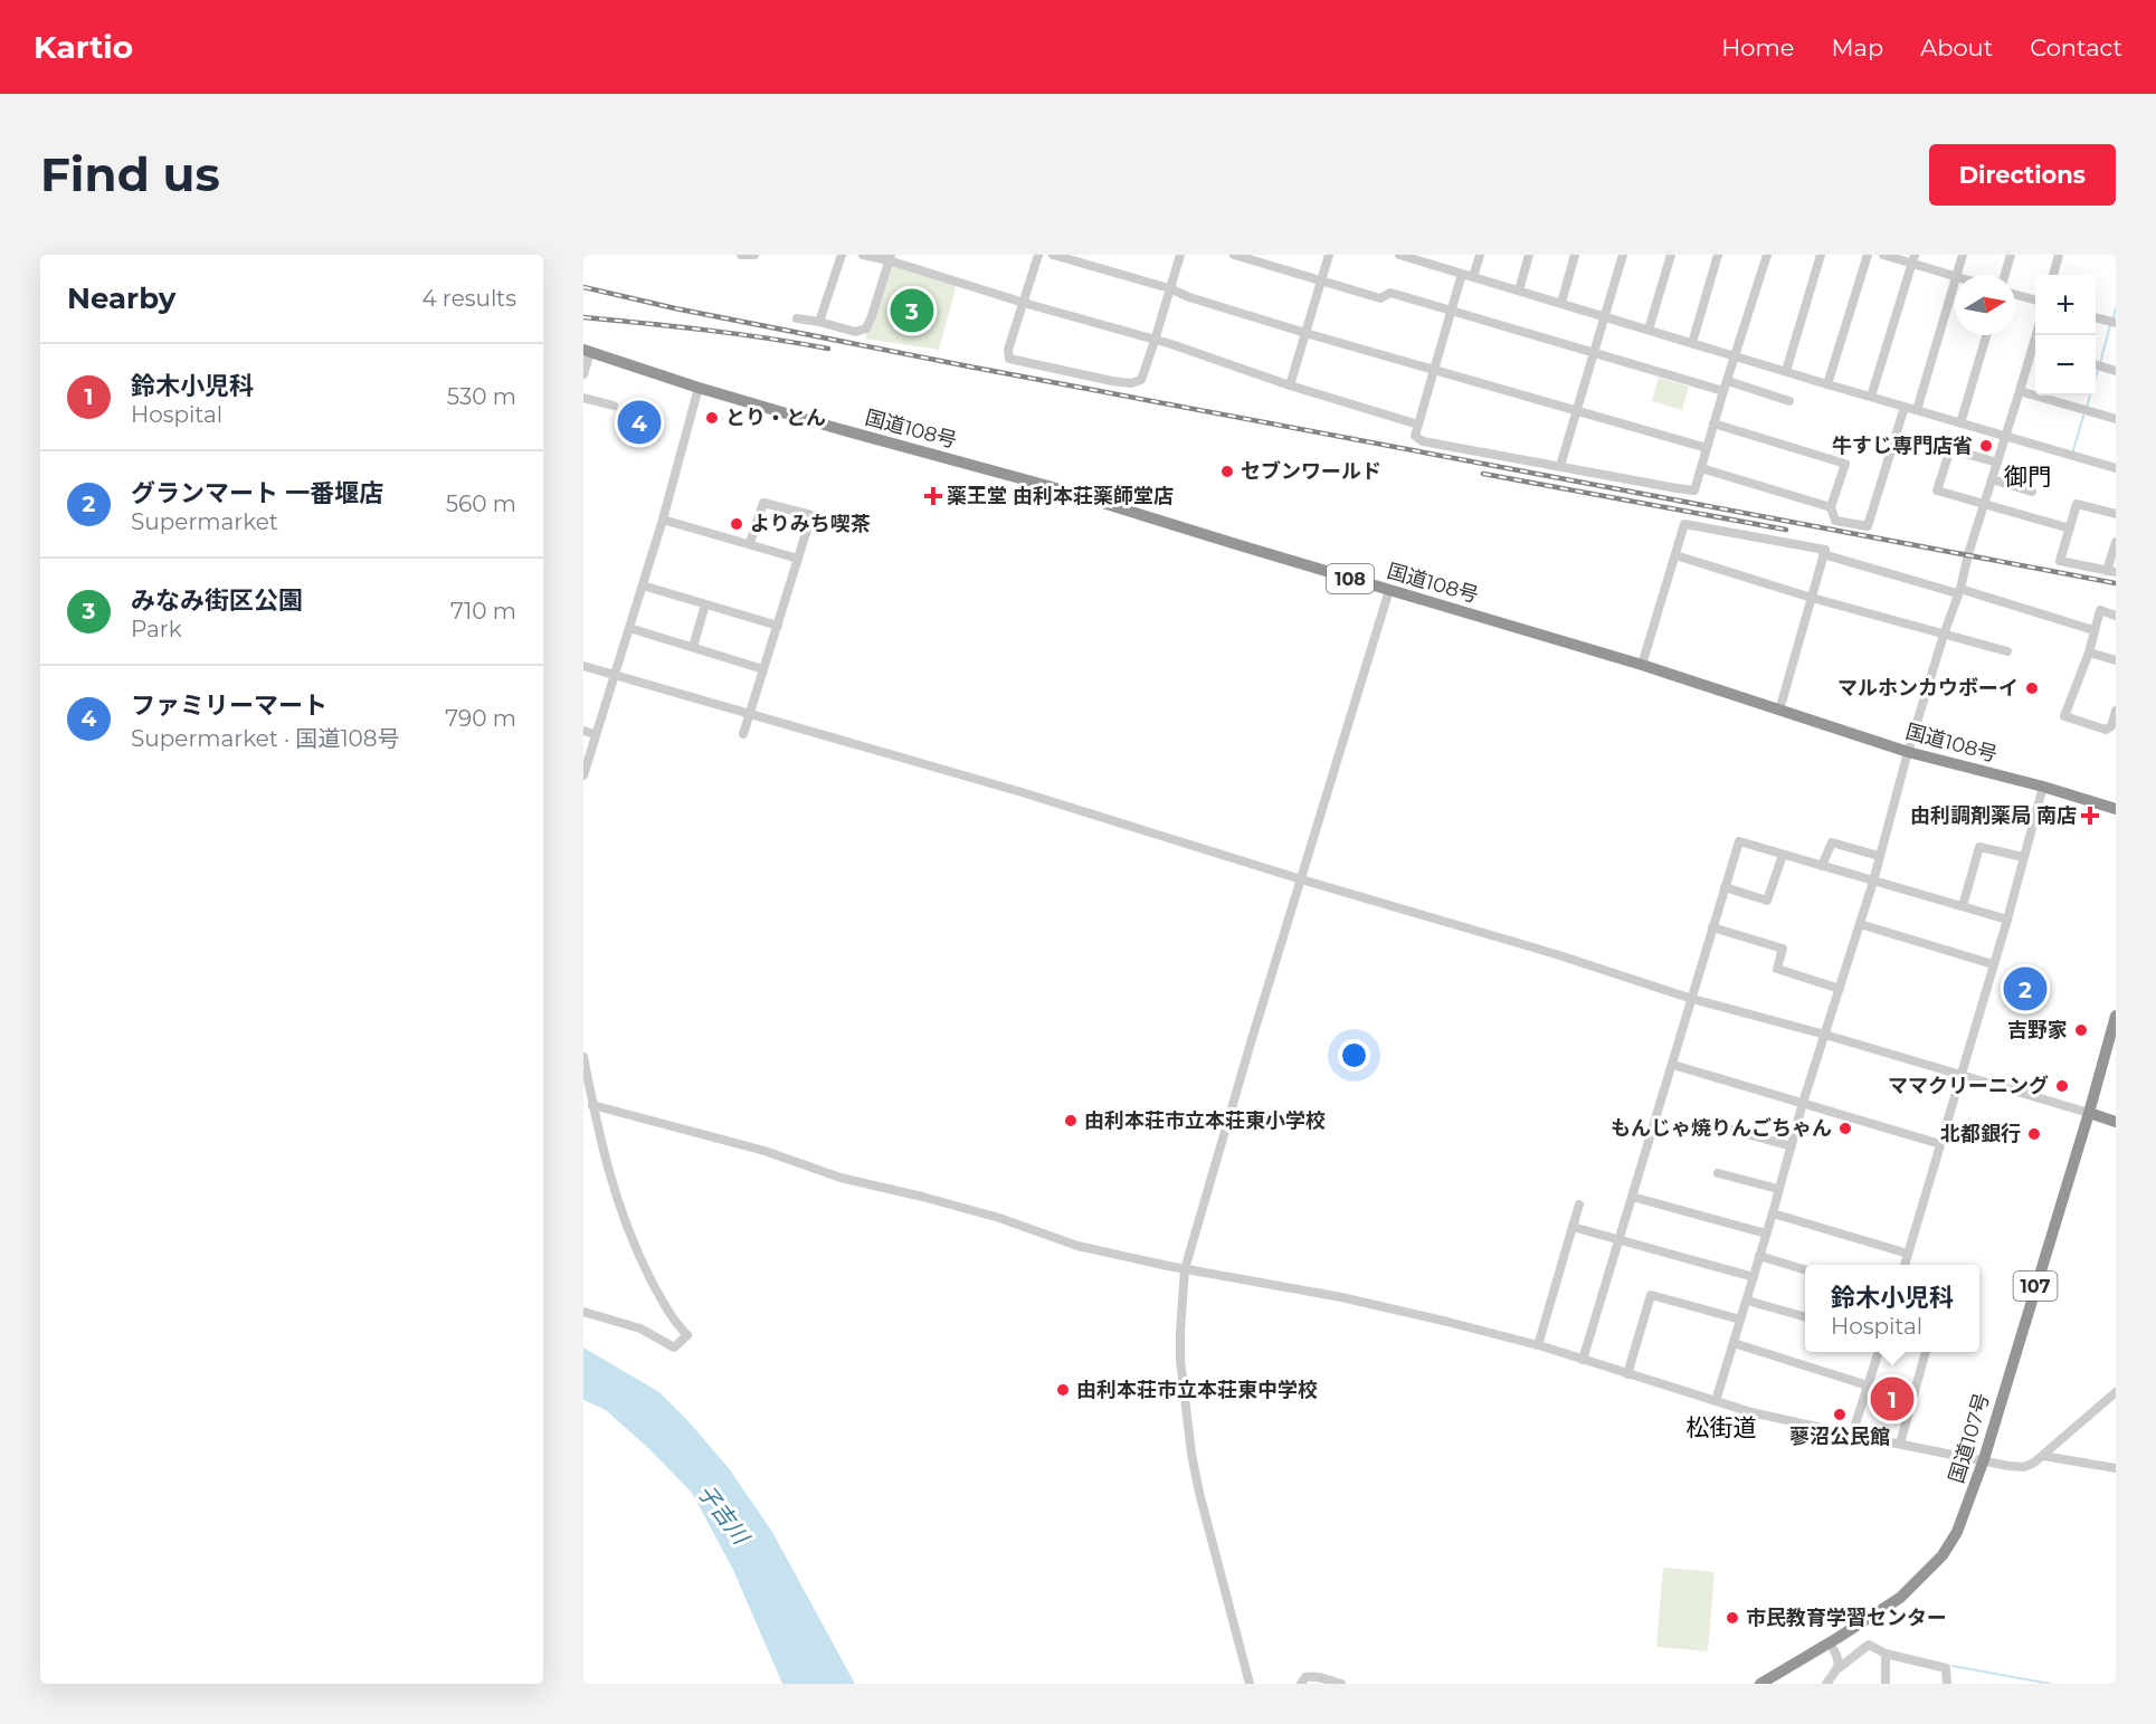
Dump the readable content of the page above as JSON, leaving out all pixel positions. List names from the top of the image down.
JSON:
{
  "streets": {
    "highway": [
      "国道108号",
      "108",
      "107",
      "国道107号"
    ]
  },
  "districts": ["御門", "松街道"],
  "water": ["子吉川"],
  "places": {
    "other": [
      "とり・とん",
      "牛すじ専門店省",
      "セブンワールド",
      "よりみち喫茶",
      "マルホンカウボーイ",
      "吉野家",
      "ママクリーニング",
      "由利本荘市立本荘東小学校",
      "もんじゃ焼りんごちゃん",
      "北都銀行",
      "由利本荘市立本荘東中学校",
      "蓼沼公民館",
      "市民教育学習センター"
    ],
    "health": ["薬王堂 由利本荘薬師堂店", "由利調剤薬局 南店"]
  },
  "north": "right",
  "page": {
    "header": "Kartio",
    "nav": [
      "Home",
      "Map",
      "About",
      "Contact"
    ],
    "buttons": "Directions",
    "title": "Find us",
    "heading": ["Nearby", "4 results"],
    "map_buttons": ["+", "−"],
    "pins": [
      "3",
      "4",
      "2",
      "1"
    ],
    "list": [
      {
        "mark": "1",
        "name": "鈴木小児科",
        "note": "Hospital",
        "value": "530 m"
      },
      {
        "mark": "2",
        "name": "グランマート 一番堰店",
        "note": "Supermarket",
        "value": "560 m"
      },
      {
        "mark": "3",
        "name": "みなみ街区公園",
        "note": "Park",
        "value": "710 m"
      },
      {
        "mark": "4",
        "name": "ファミリーマート",
        "note": "Supermarket · 国道108号",
        "value": "790 m"
      }
    ],
    "popup": ["鈴木小児科", "Hospital"]
  }
}
